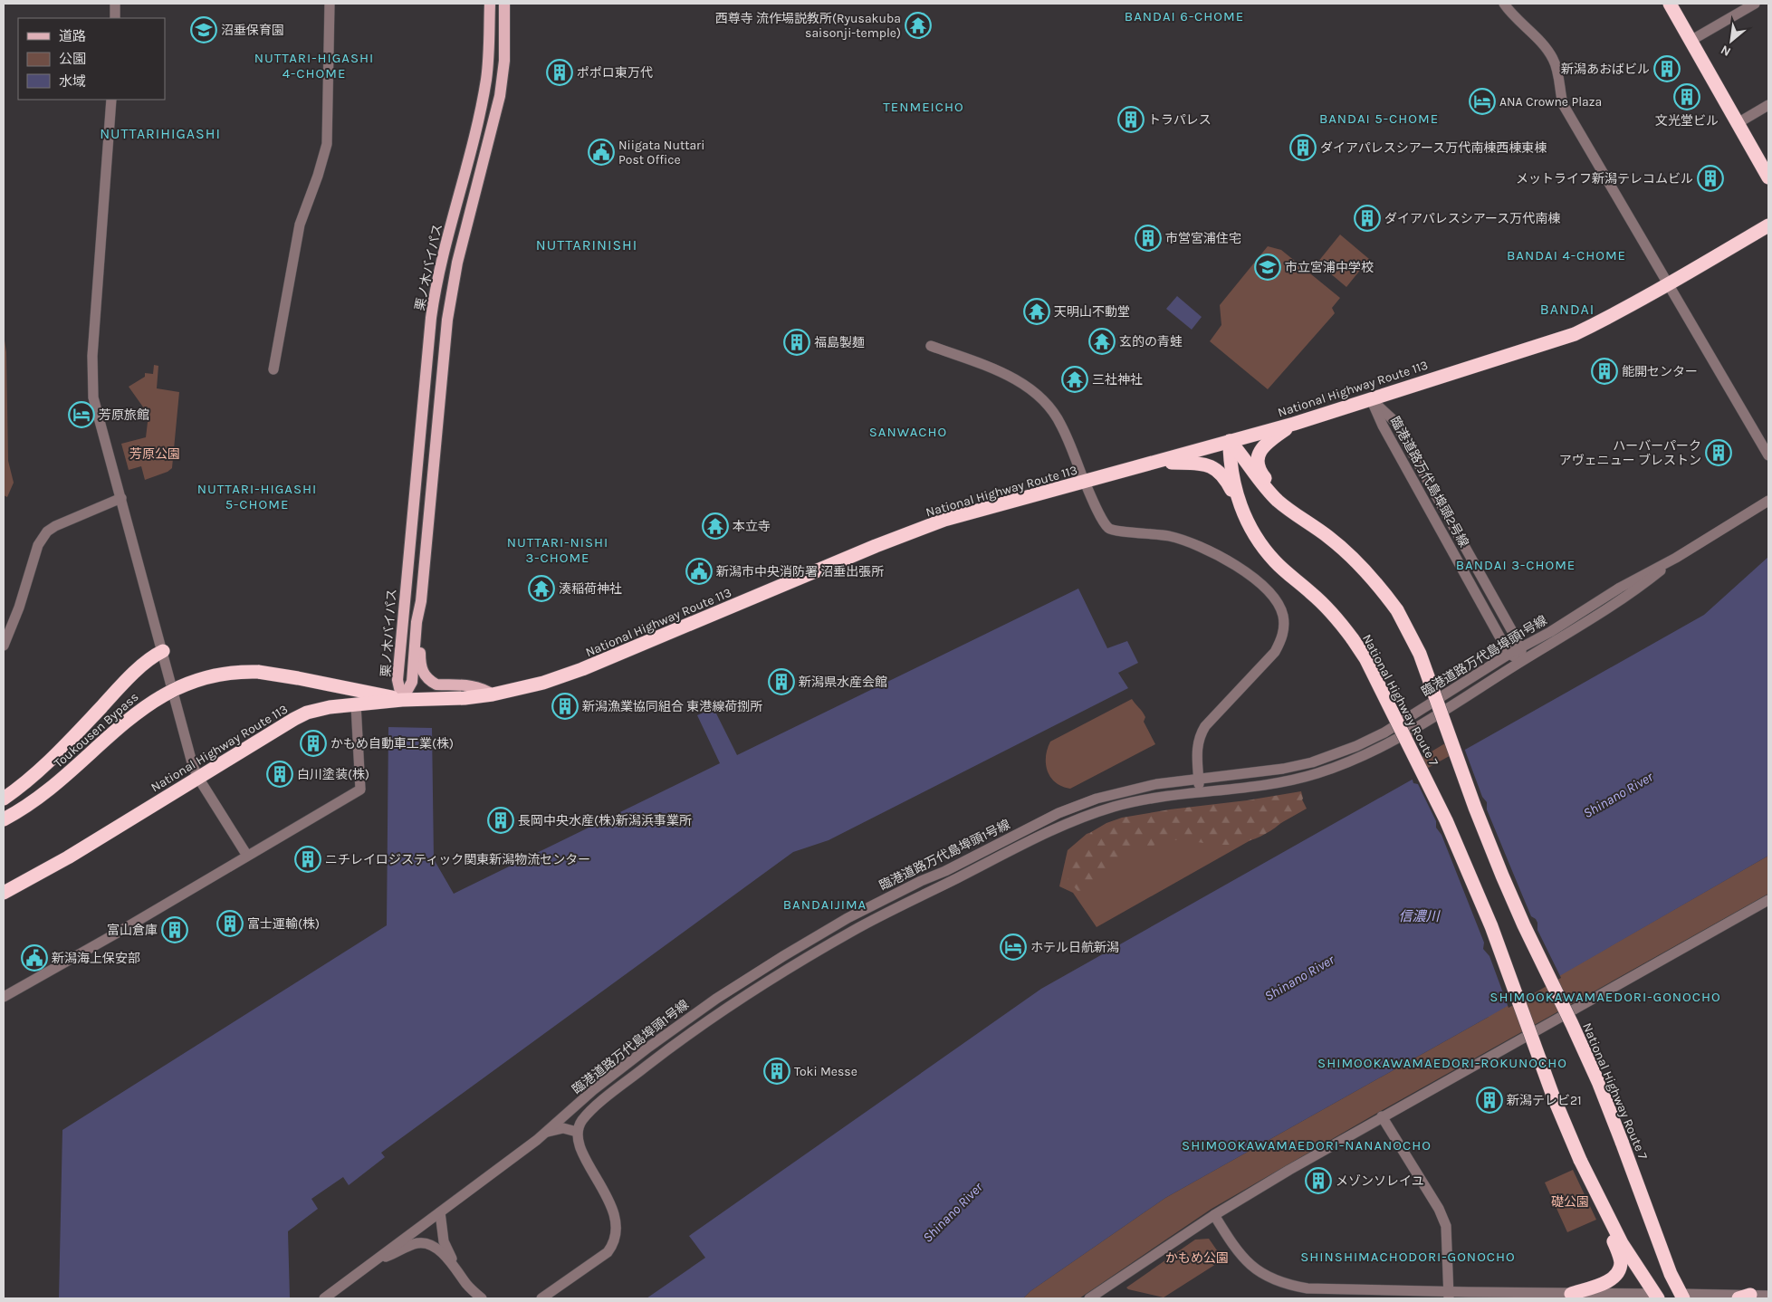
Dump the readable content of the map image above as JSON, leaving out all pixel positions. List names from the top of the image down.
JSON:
{
  "streets": {
    "highway": ["National Highway Route 113", "National Highway Route 7", "Toukousen Bypass"],
    "main road": ["栗ノ木バイパス"],
    "street": ["臨港道路万代島埠頭2号線", "臨港道路万代島埠頭1号線"]
  },
  "crossings": [
    ["栗ノ木バイパス", "National Highway Route 113"],
    ["栗ノ木バイパス", "Toukousen Bypass"],
    ["National Highway Route 113", "臨港道路万代島埠頭2号線"],
    ["National Highway Route 113", "National Highway Route 7"],
    ["National Highway Route 113", "Toukousen Bypass"],
    ["臨港道路万代島埠頭2号線", "臨港道路万代島埠頭1号線"]
  ],
  "districts": [
    "BANDAI 6-CHOME",
    "NUTTARI-HIGASHI 4-CHOME",
    "TENMEICHO",
    "BANDAI 5-CHOME",
    "NUTTARIHIGASHI",
    "NUTTARINISHI",
    "BANDAI 4-CHOME",
    "BANDAI",
    "SANWACHO",
    "NUTTARI-HIGASHI 5-CHOME",
    "NUTTARI-NISHI 3-CHOME",
    "BANDAI 3-CHOME",
    "BANDAIJIMA",
    "SHIMOOKAWAMAEDORI-GONOCHO",
    "SHIMOOKAWAMAEDORI-ROKUNOCHO",
    "SHIMOOKAWAMAEDORI-NANANOCHO",
    "SHINSHIMACHODORI-GONOCHO"
  ],
  "water": ["Shinano River", "信濃川"],
  "parks": ["芳原公園", "礎公園", "かもめ公園"],
  "places": {
    "temple": [
      "西尊寺 流作場説教所(Ryusakuba saisonji-temple)",
      "天明山不動堂",
      "玄的の青蛙",
      "三社神社",
      "本立寺",
      "湊稲荷神社"
    ],
    "school or university": ["沼垂保育園", "市立宮浦中学校"],
    "building": [
      "新潟あおばビル",
      "ポポロ東万代",
      "文光堂ビル",
      "トラパレス",
      "ダイアパレスシアース万代南棟西棟東棟",
      "メットライフ新潟テレコムビル",
      "ダイアパレスシアース万代南棟",
      "市営宮浦住宅",
      "福島製麺",
      "能開センター",
      "ハーバーパーク アヴェニュー ブレストン",
      "新潟県水産会館",
      "新潟漁業協同組合 東港線荷捌所",
      "かもめ自動車工業(株)",
      "白川塗装(株)",
      "長岡中央水産(株)新潟浜事業所",
      "ニチレイロジスティック関東新潟物流センター",
      "富士運輸(株)",
      "富山倉庫",
      "Toki Messe",
      "新潟テレビ21",
      "メゾンソレイユ"
    ],
    "hotel": ["ANA Crowne Plaza", "芳原旅館", "ホテル日航新潟"],
    "public building": ["Niigata Nuttari Post Office", "新潟市中央消防署 沼垂出張所", "新潟海上保安部"]
  },
  "legend": ["道路", "公園", "水域"],
  "north": "bottom left"
}
